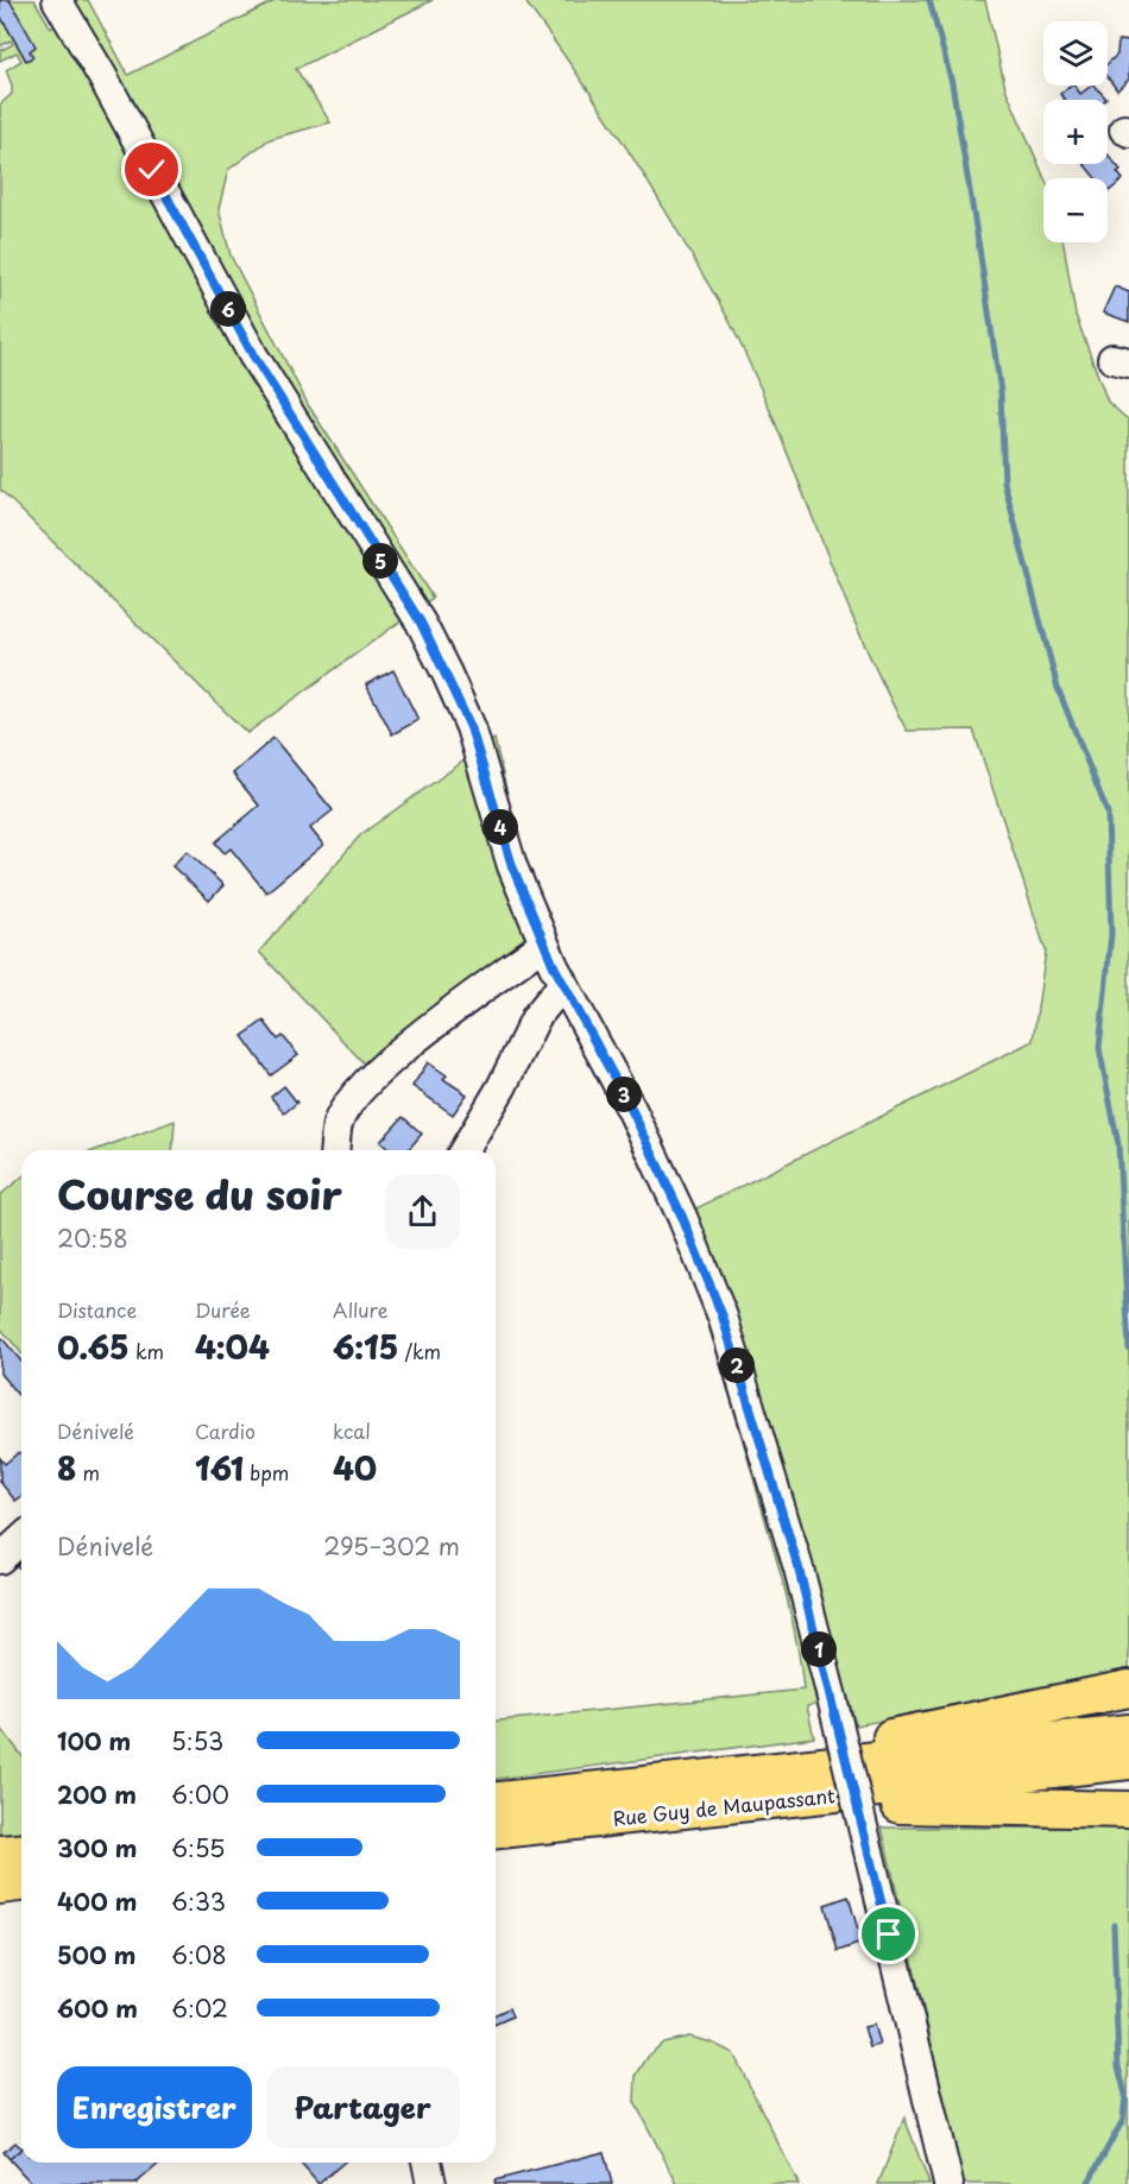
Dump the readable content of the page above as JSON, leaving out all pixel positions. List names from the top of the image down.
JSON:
{
  "streets": {
    "main road": ["Rue Guy de Maupassant"]
  },
  "page": {
    "map_buttons": ["+", "−"],
    "pins": [
      "6",
      "5",
      "4",
      "3",
      "2",
      "1"
    ],
    "heading": ["Course du soir", "20:58"],
    "stats": [
      ["Distance", "0.65 km"],
      ["Durée", "4:04"],
      ["Allure", "6:15 /km"],
      ["Dénivelé", "8 m"],
      ["Cardio", "161 bpm"],
      ["kcal", "40"]
    ],
    "chart": ["Dénivelé", "295–302 m"],
    "list": [
      {
        "name": "100 m",
        "note": "5:53"
      },
      {
        "name": "200 m",
        "note": "6:00"
      },
      {
        "name": "300 m",
        "note": "6:55"
      },
      {
        "name": "400 m",
        "note": "6:33"
      },
      {
        "name": "500 m",
        "note": "6:08"
      },
      {
        "name": "600 m",
        "note": "6:02"
      }
    ],
    "buttons": ["Enregistrer", "Partager"]
  }
}
